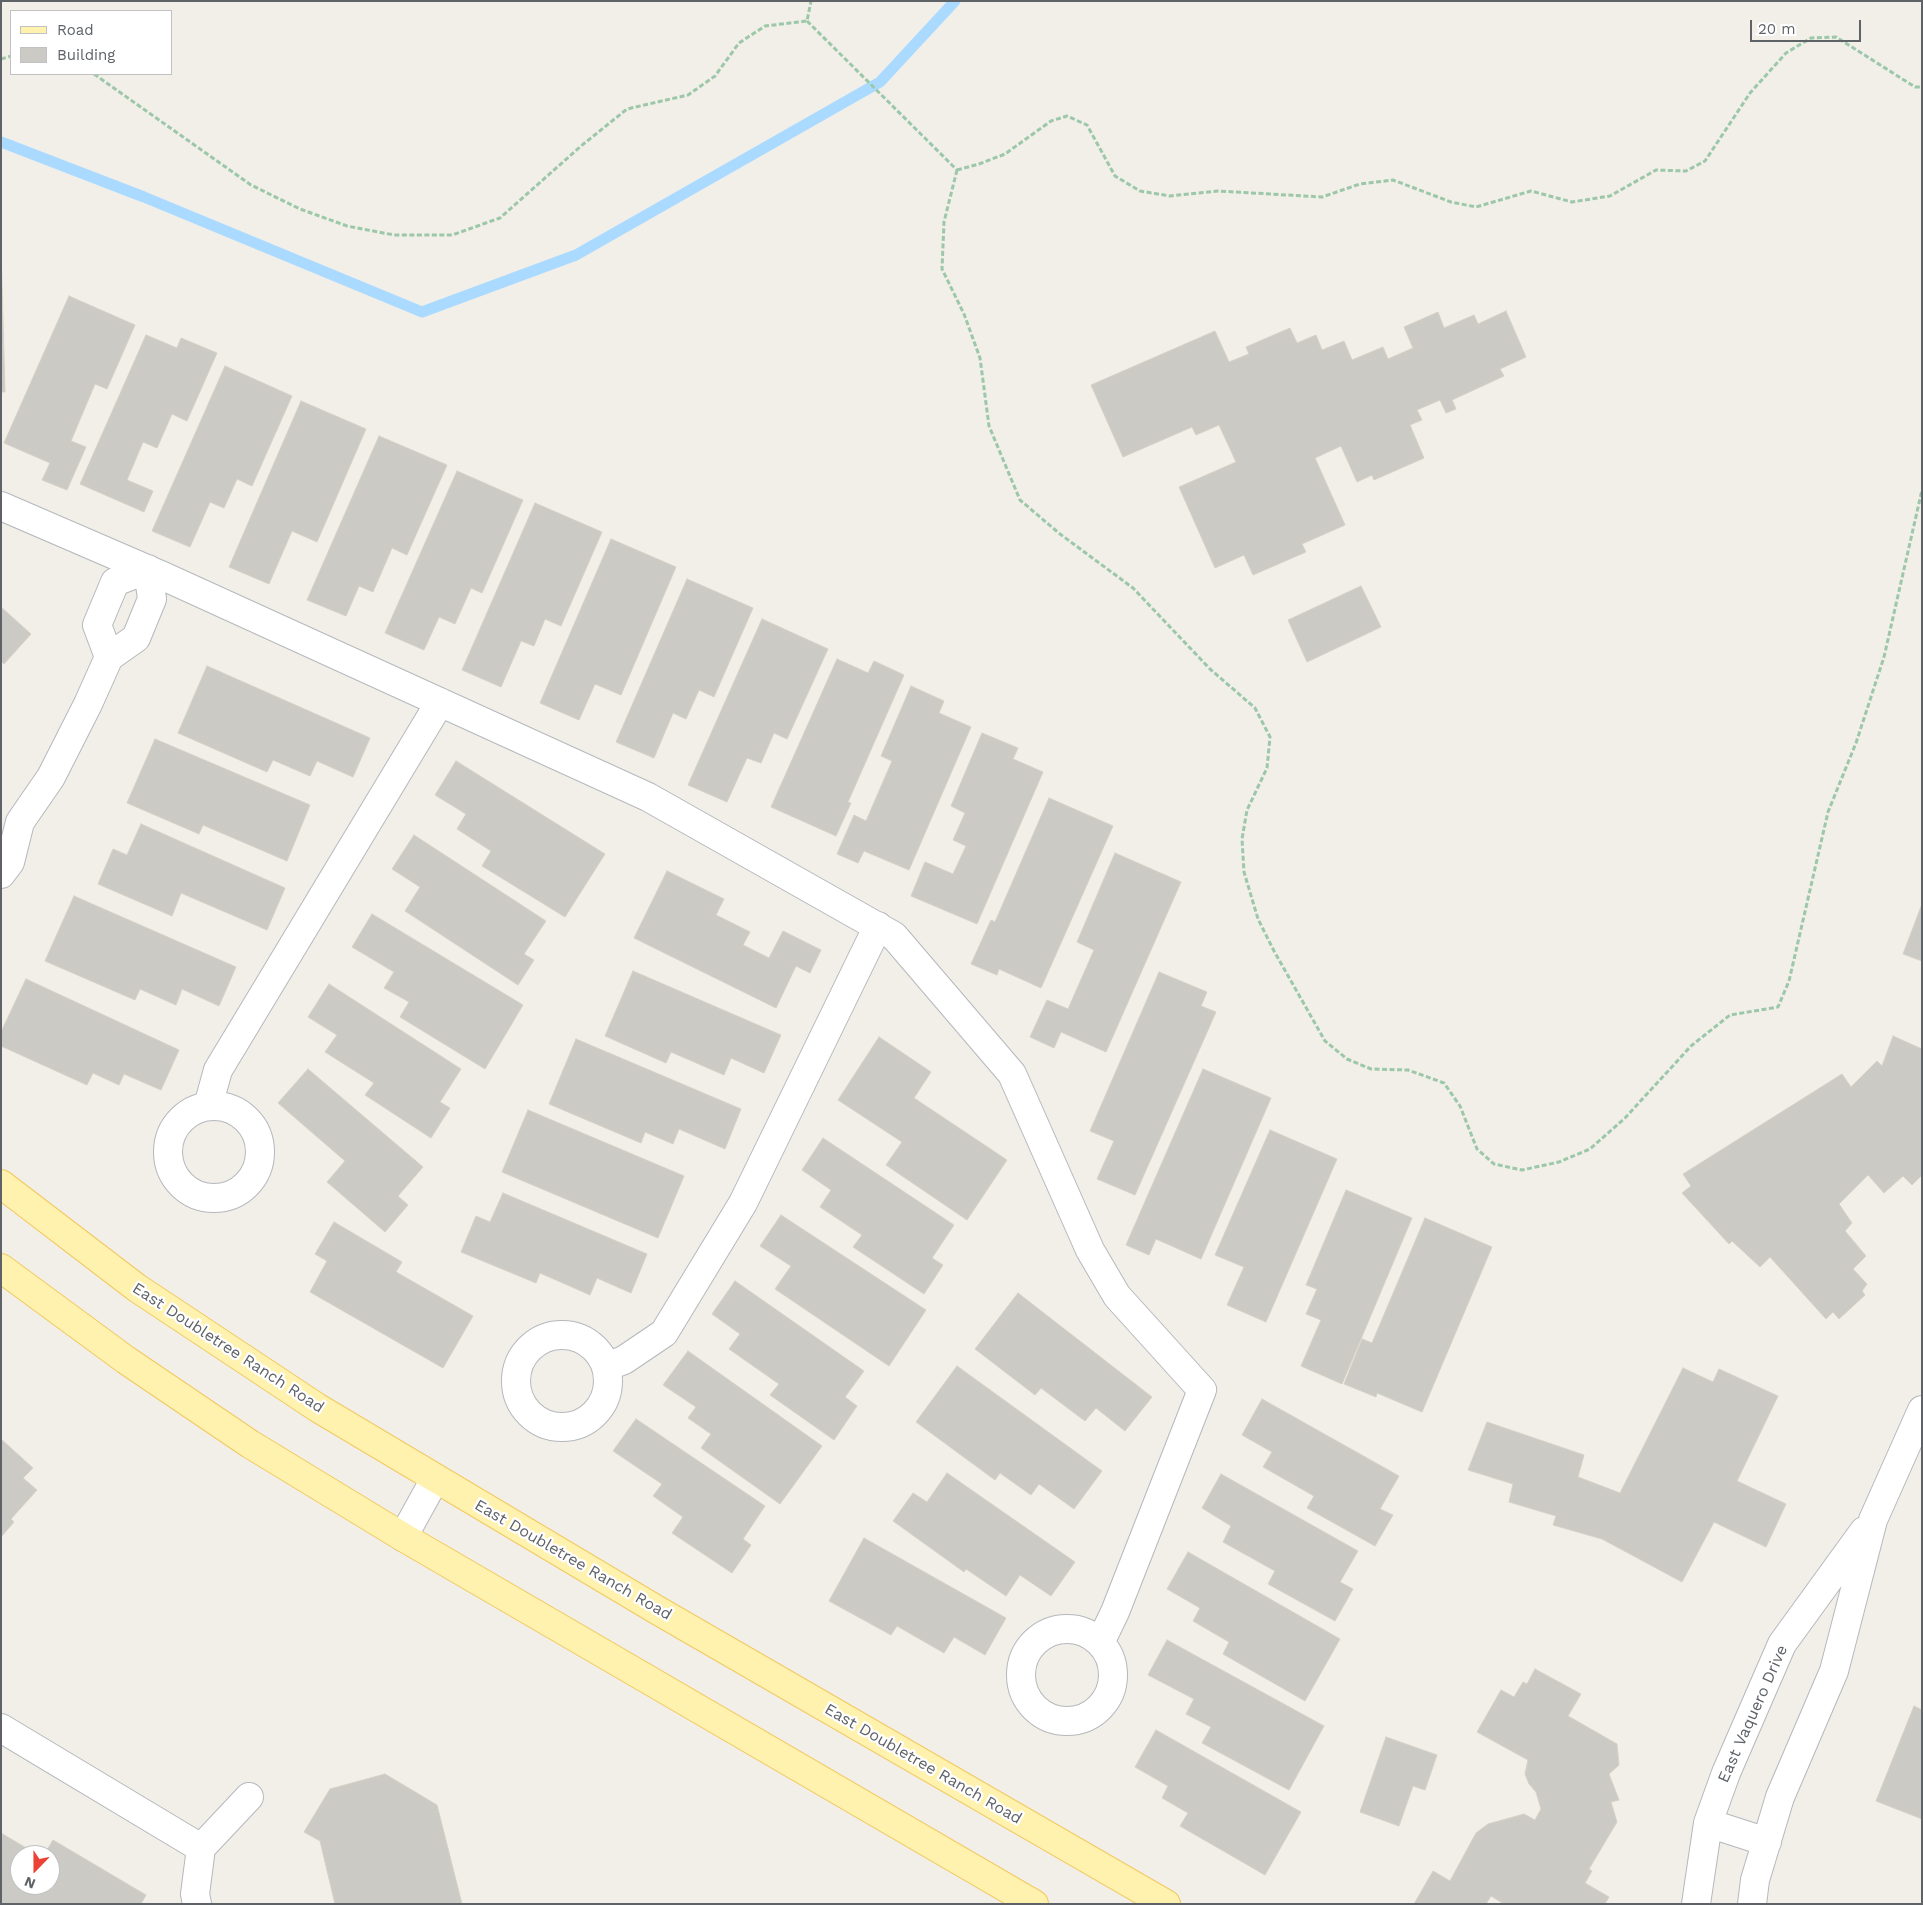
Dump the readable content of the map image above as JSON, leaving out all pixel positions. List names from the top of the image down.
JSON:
{
  "streets": {
    "main road": ["East Doubletree Ranch Road"],
    "street": ["East Vaquero Drive"]
  },
  "legend": ["Road", "Building"],
  "scale_bar": "20 m",
  "north": "bottom"
}
